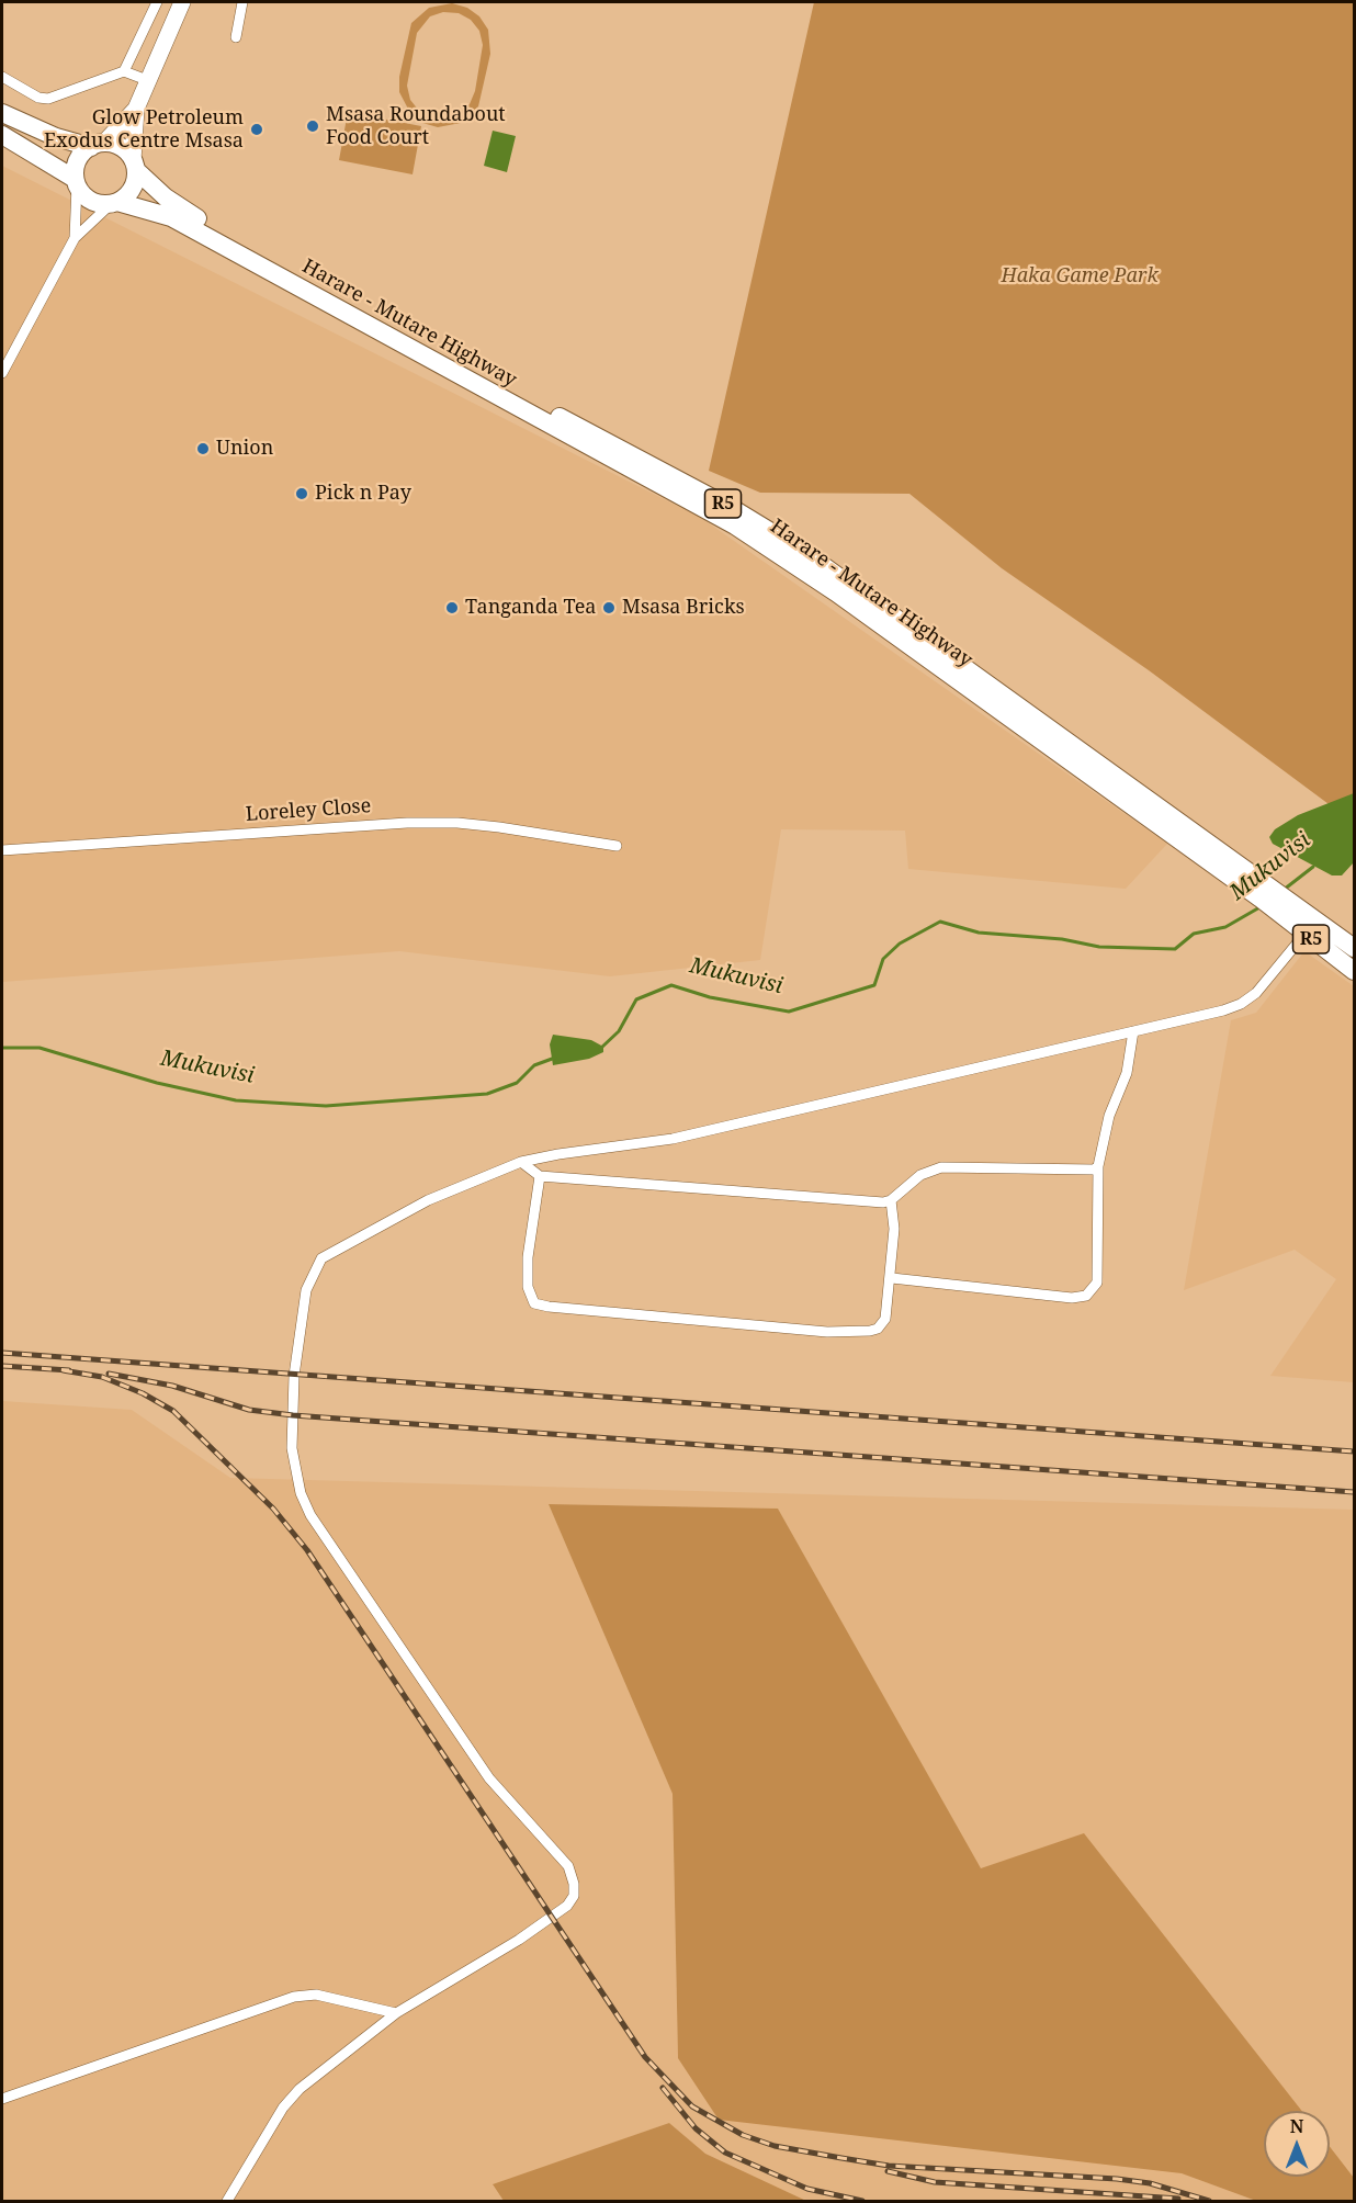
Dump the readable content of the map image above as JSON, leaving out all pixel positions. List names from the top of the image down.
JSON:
{
  "streets": {
    "highway": ["Harare - Mutare Highway", "R5"],
    "street": ["Loreley Close"]
  },
  "crossings": [
    ["Harare - Mutare Highway", "R5"]
  ],
  "water": ["Mukuvisi"],
  "parks": ["Haka Game Park"],
  "places": [
    "Msasa Roundabout Food Court",
    "Glow Petroleum Exodus Centre Msasa",
    "Union",
    "Pick n Pay",
    "Tanganda Tea",
    "Msasa Bricks"
  ],
  "north": "top"
}
